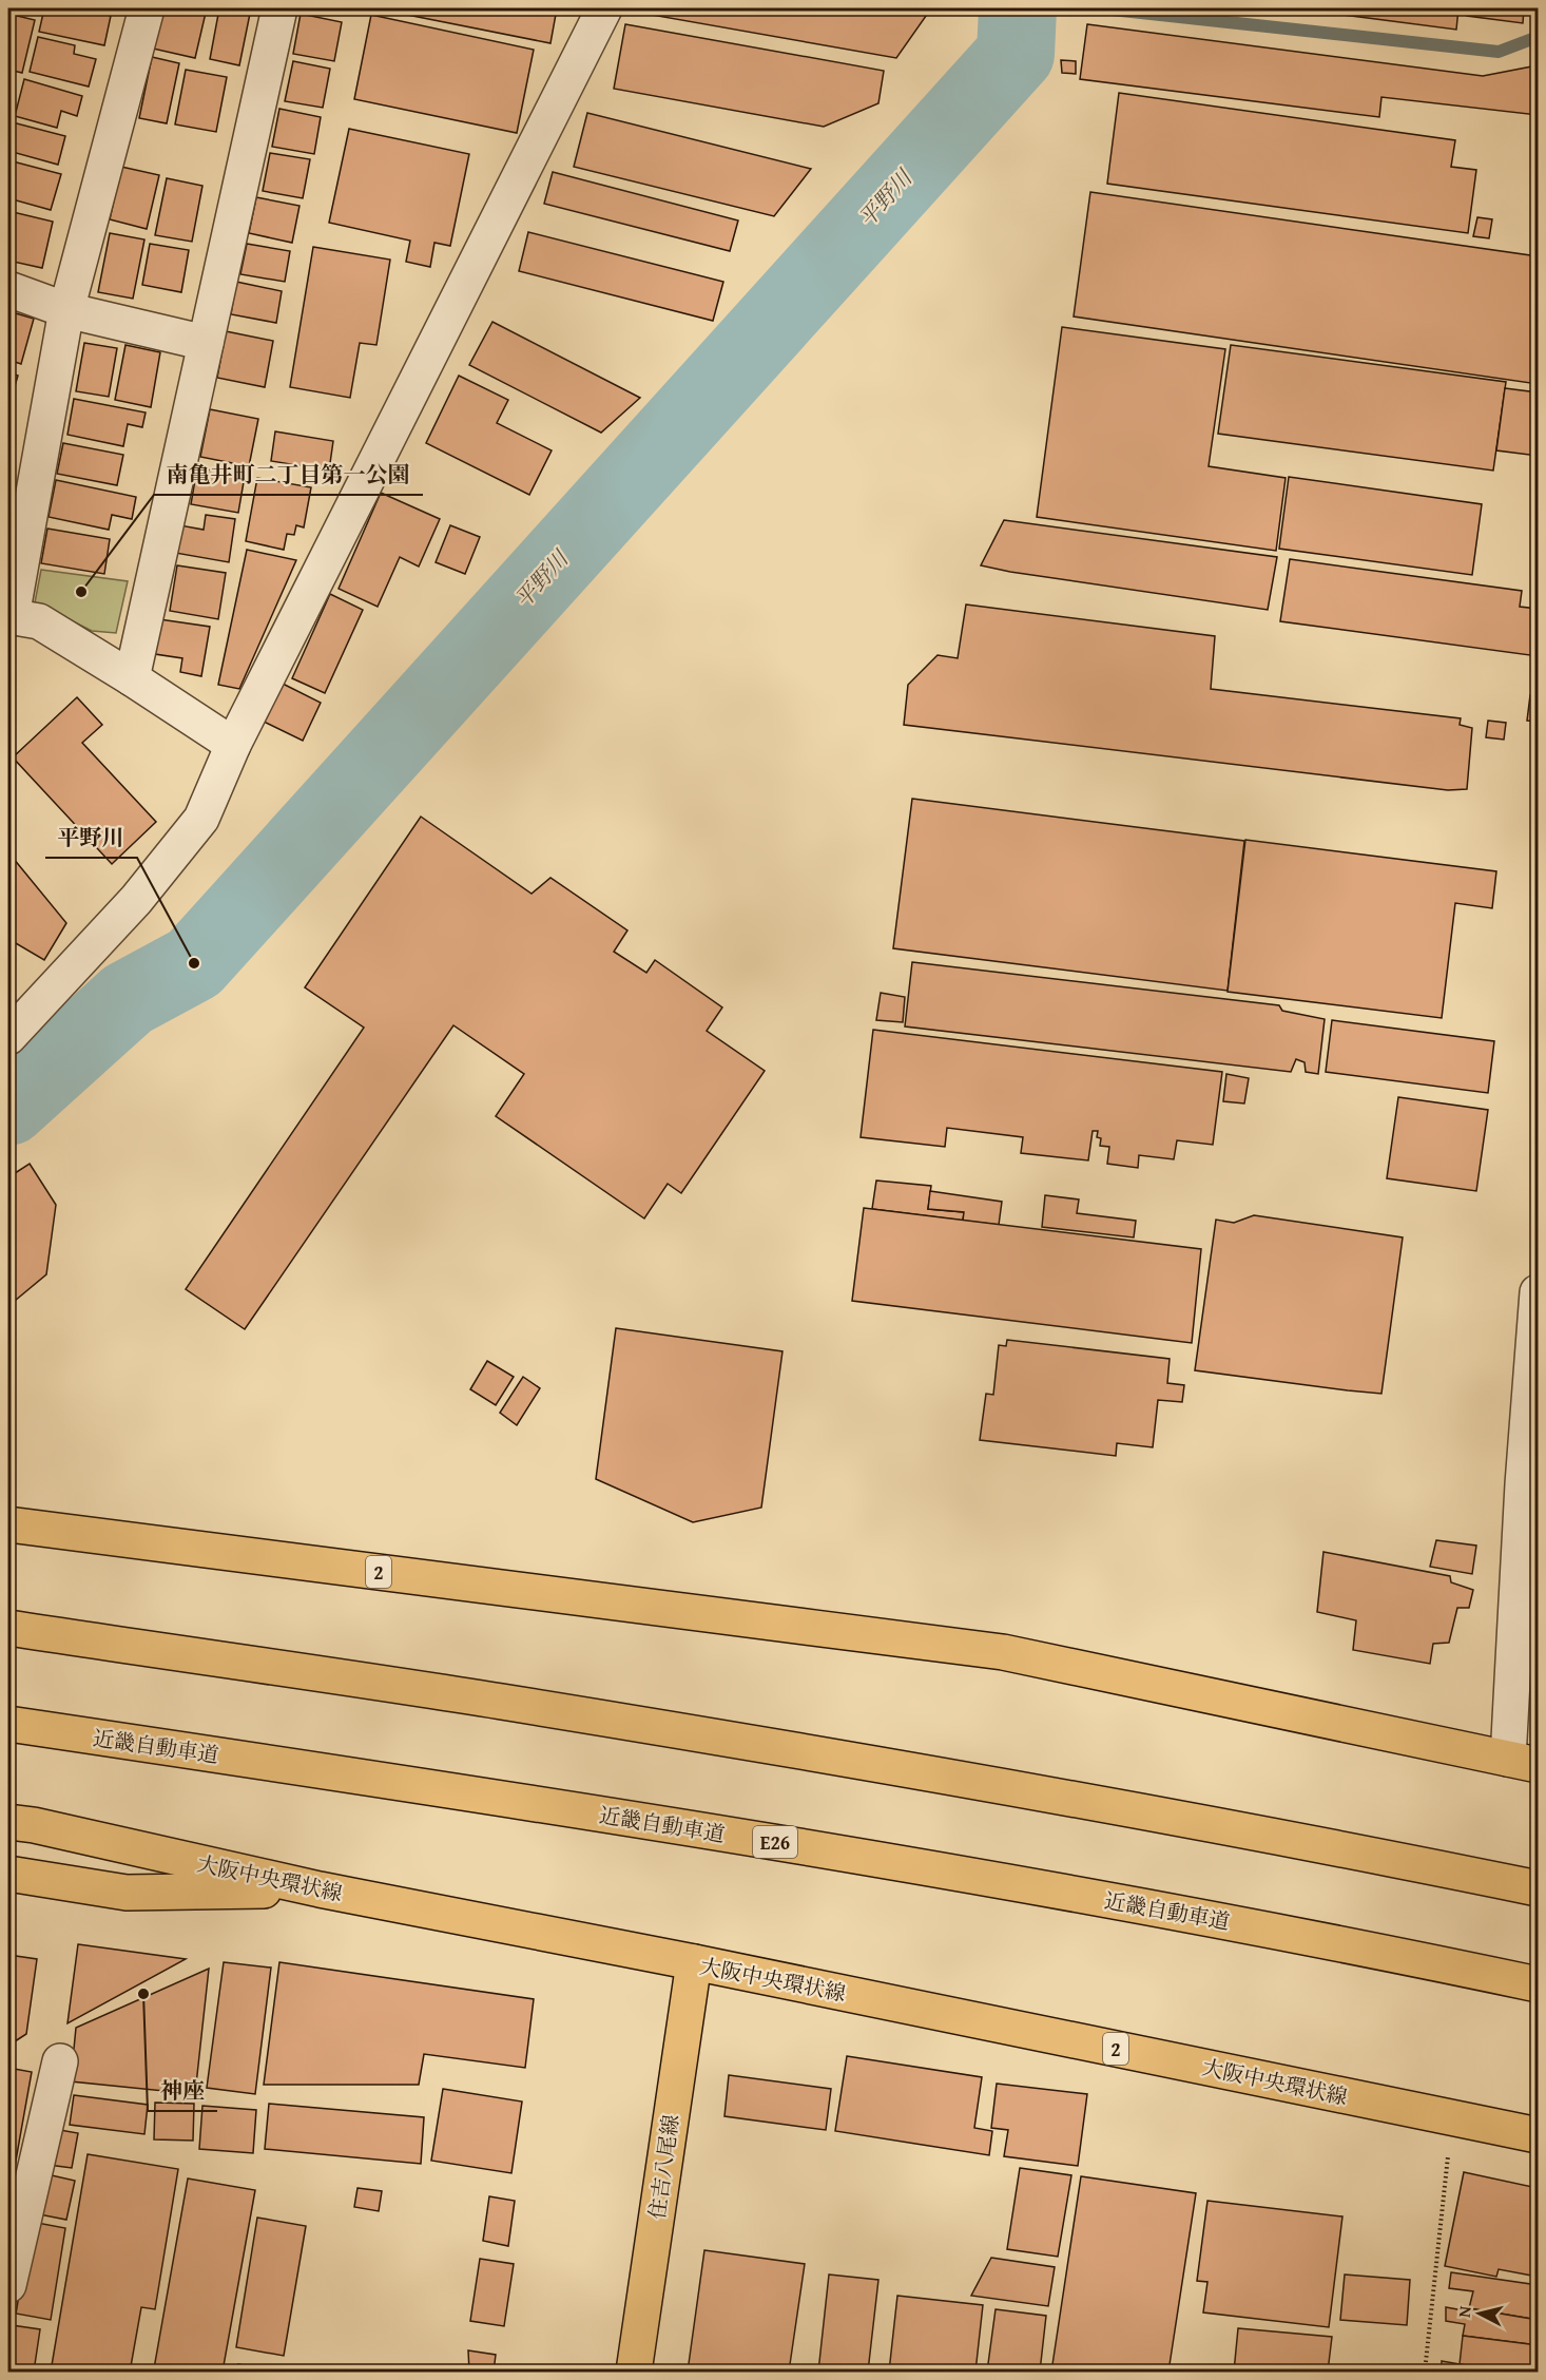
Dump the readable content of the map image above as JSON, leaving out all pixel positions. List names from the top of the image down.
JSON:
{
  "streets": {
    "main road": [
      "2",
      "近畿自動車道",
      "E26",
      "大阪中央環状線",
      "住吉八尾線"
    ]
  },
  "crossings": [
    ["大阪中央環状線", "住吉八尾線"]
  ],
  "water": ["平野川"],
  "places": ["南亀井町二丁目第一公園", "平野川", "神座"],
  "north": "left"
}
